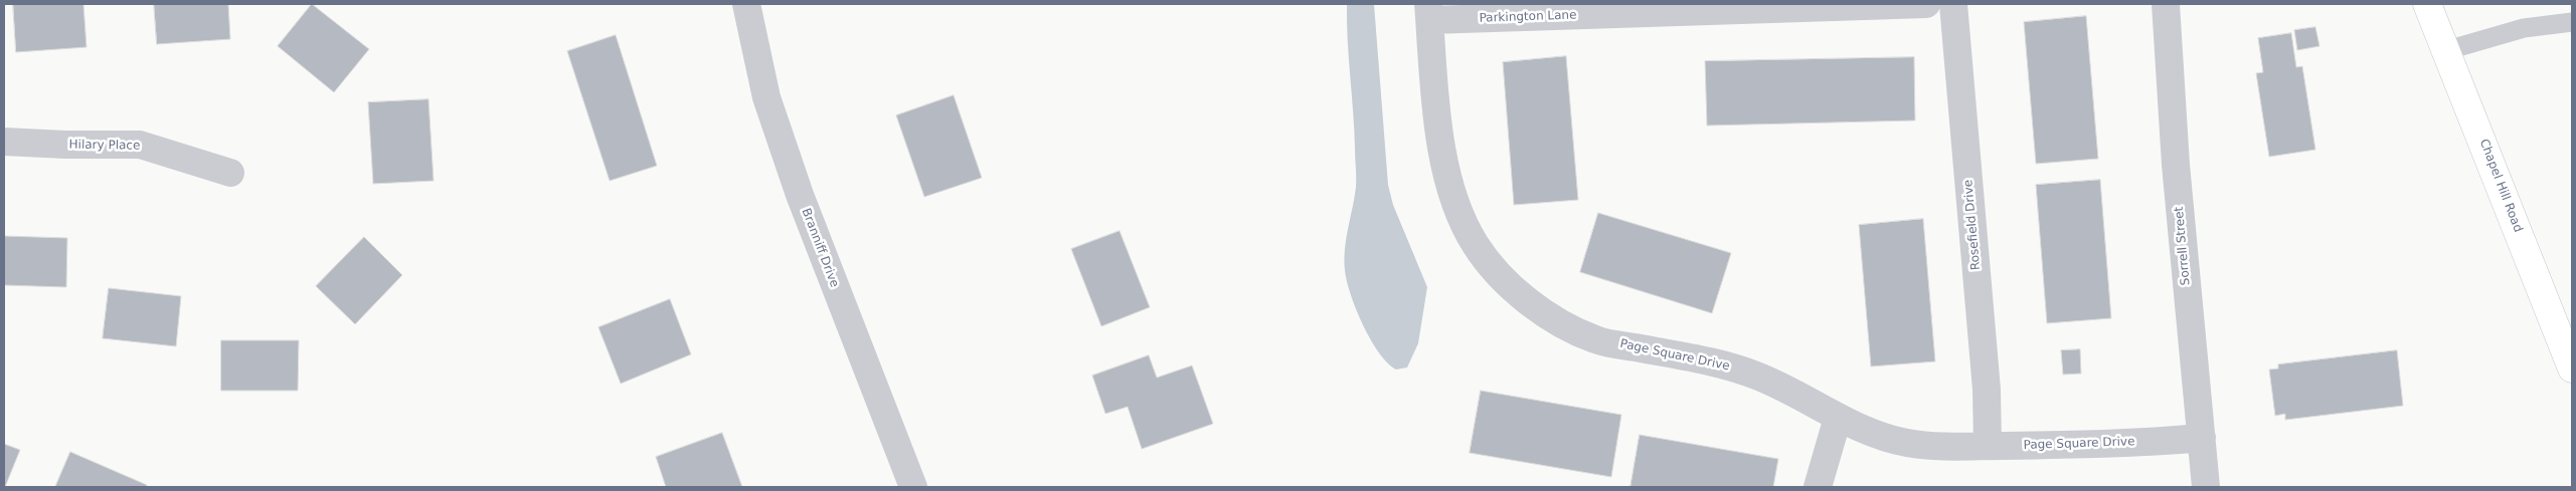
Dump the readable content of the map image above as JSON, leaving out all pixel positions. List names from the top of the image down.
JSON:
{
  "streets": {
    "main road": ["Chapel Hill Road"],
    "street": [
      "Parkington Lane",
      "Hilary Place",
      "Rosefield Drive",
      "Sorrell Street",
      "Branniff Drive",
      "Page Square Drive"
    ]
  },
  "crossings": [
    ["Parkington Lane", "Page Square Drive"],
    ["Rosefield Drive", "Page Square Drive"],
    ["Sorrell Street", "Page Square Drive"]
  ]
}
